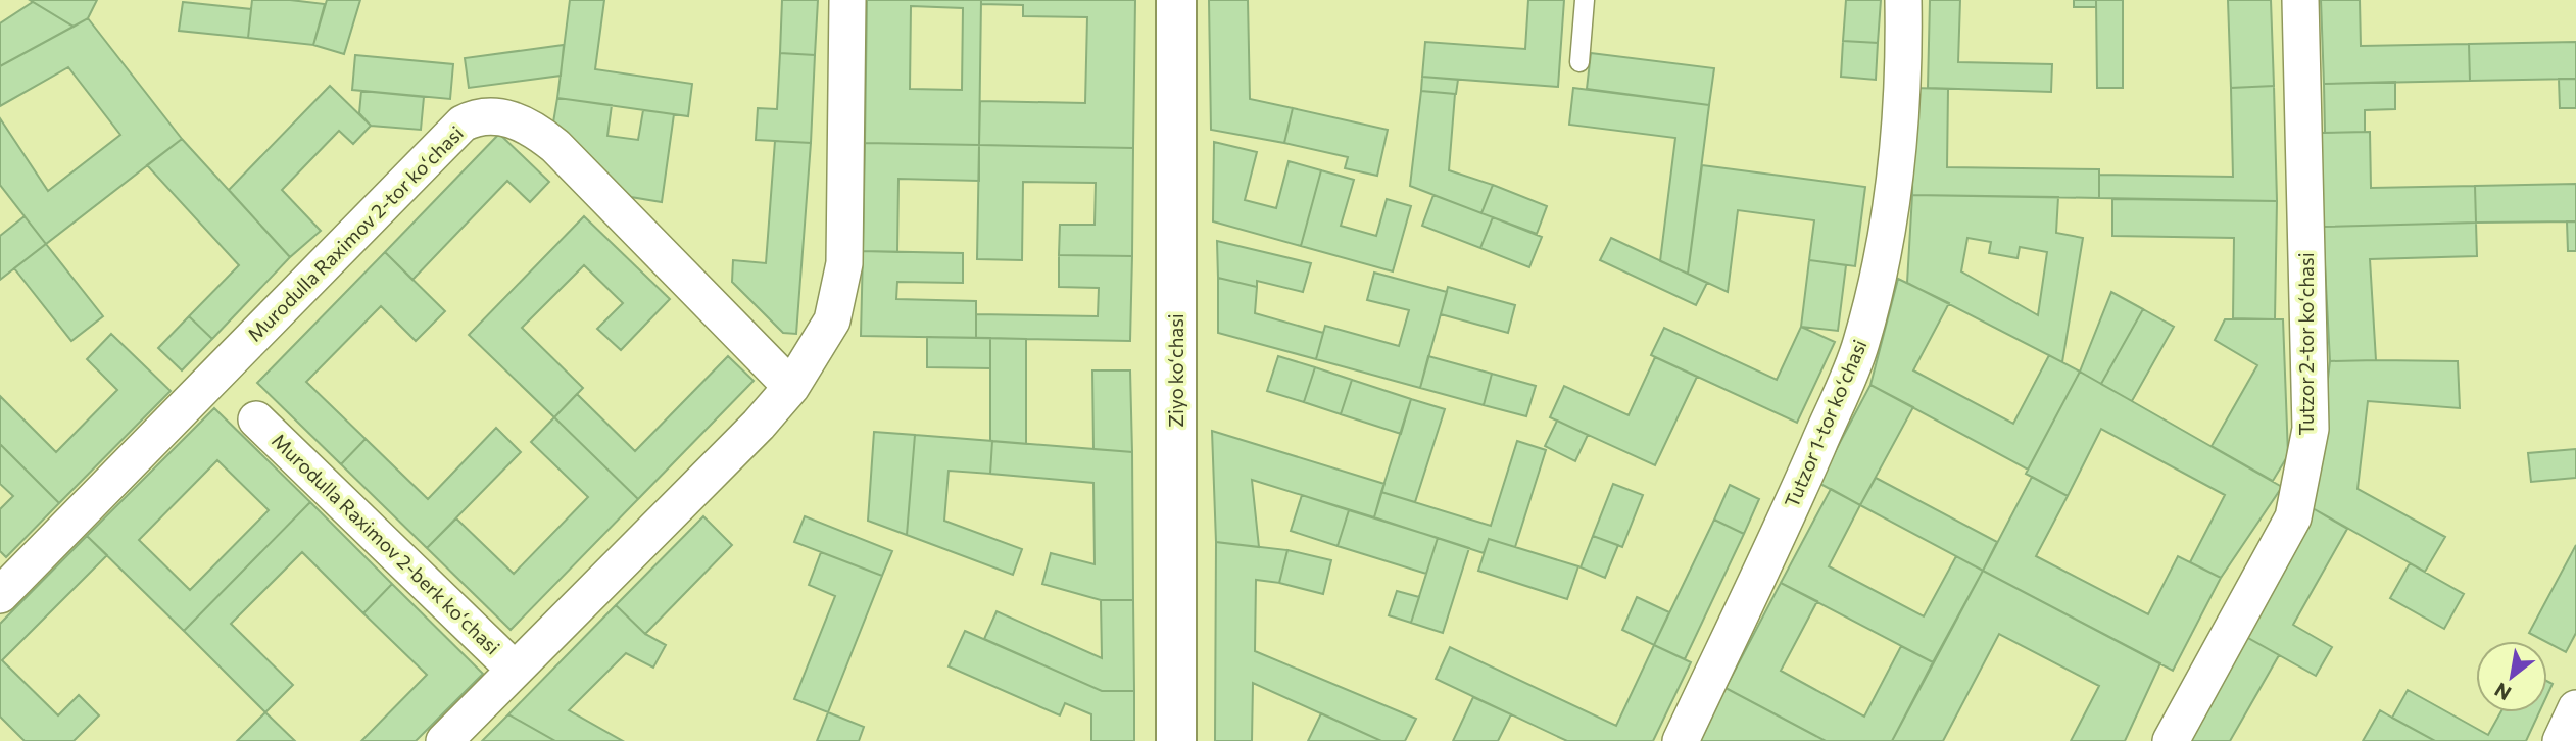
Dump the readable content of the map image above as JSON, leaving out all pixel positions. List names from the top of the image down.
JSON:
{
  "streets": {
    "street": [
      "Murodulla Raximov 2-tor koʻchasi",
      "Tutzor 2-tor koʻchasi",
      "Ziyo koʻchasi",
      "Tutzor 1-tor koʻchasi",
      "Murodulla Raximov 2-berk koʻchasi"
    ]
  },
  "north": "bottom left"
}
